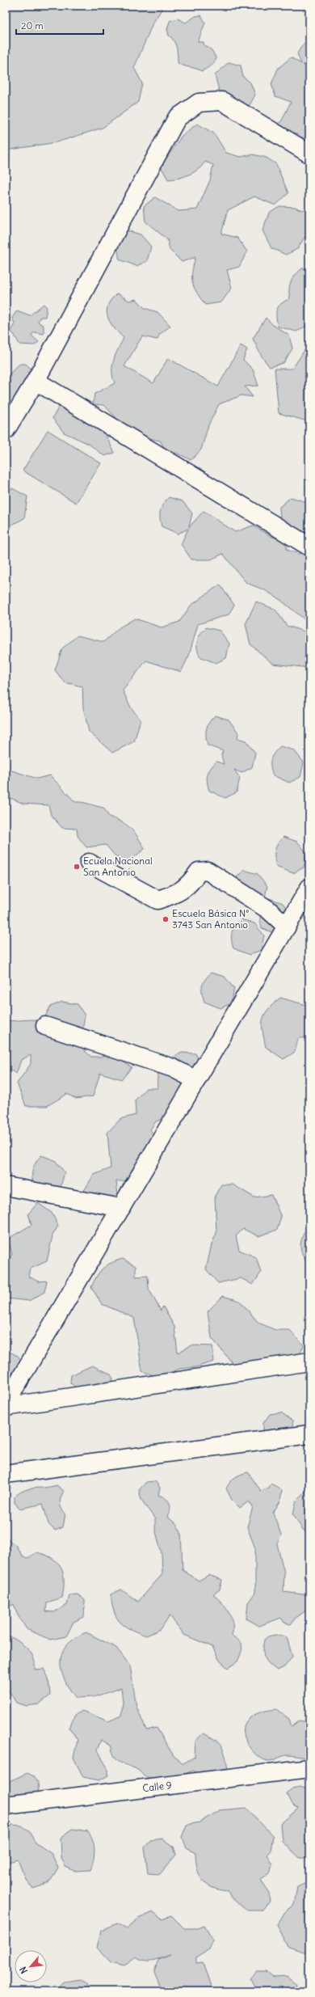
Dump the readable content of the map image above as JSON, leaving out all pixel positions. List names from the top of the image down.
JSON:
{
  "streets": {
    "street": ["Calle 9"]
  },
  "places": ["Ecuela Nacional San Antonio", "Escuela Básica N° 3743 San Antonio"],
  "scale_bar": "20 m",
  "north": "bottom left"
}
